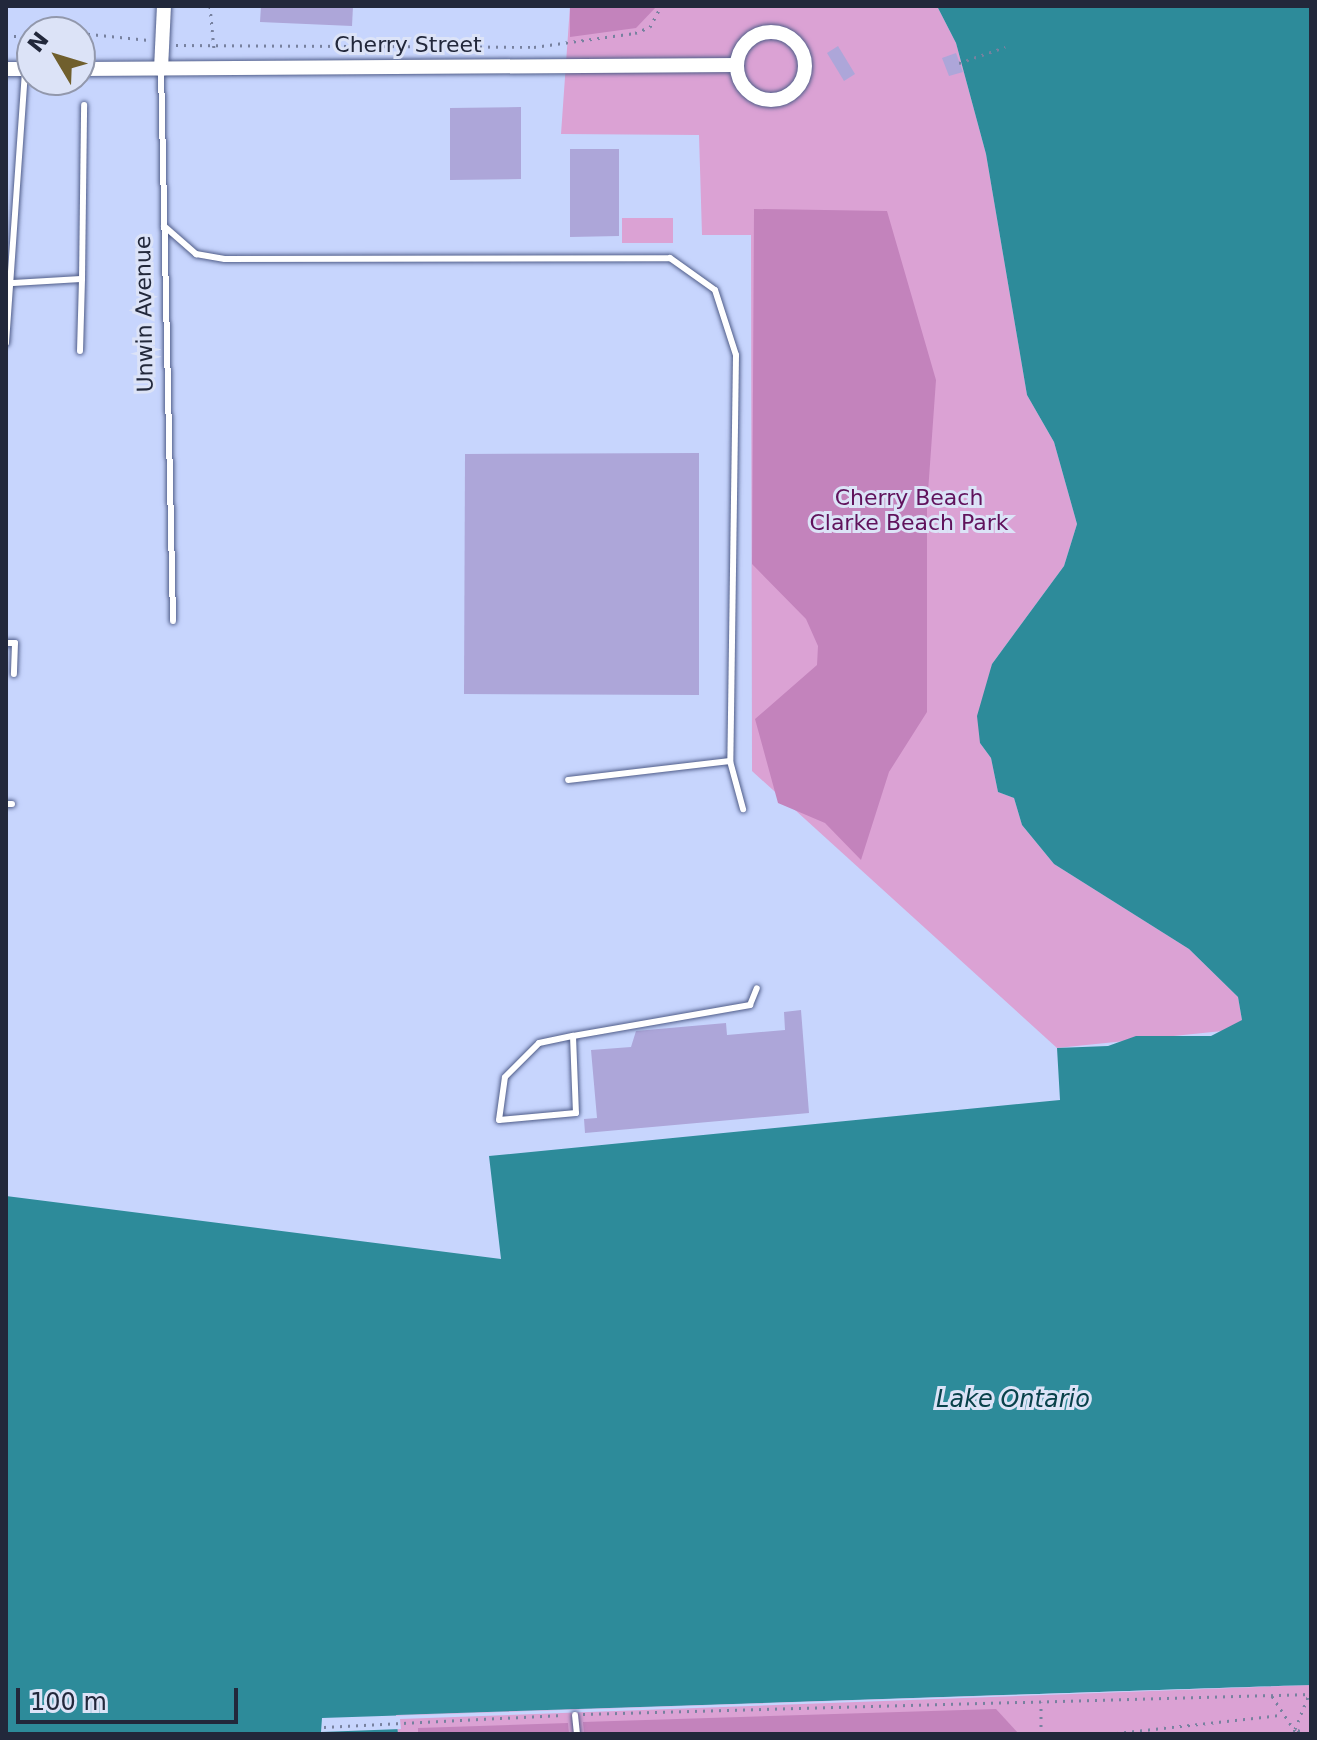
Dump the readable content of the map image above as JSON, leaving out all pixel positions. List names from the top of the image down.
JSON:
{
  "streets": {
    "street": ["Cherry Street", "Unwin Avenue"]
  },
  "crossings": [
    ["Cherry Street", "Unwin Avenue"]
  ],
  "water": ["Lake Ontario"],
  "parks": ["Cherry Beach Clarke Beach Park"],
  "scale_bar": "100 m",
  "north": "top left"
}
